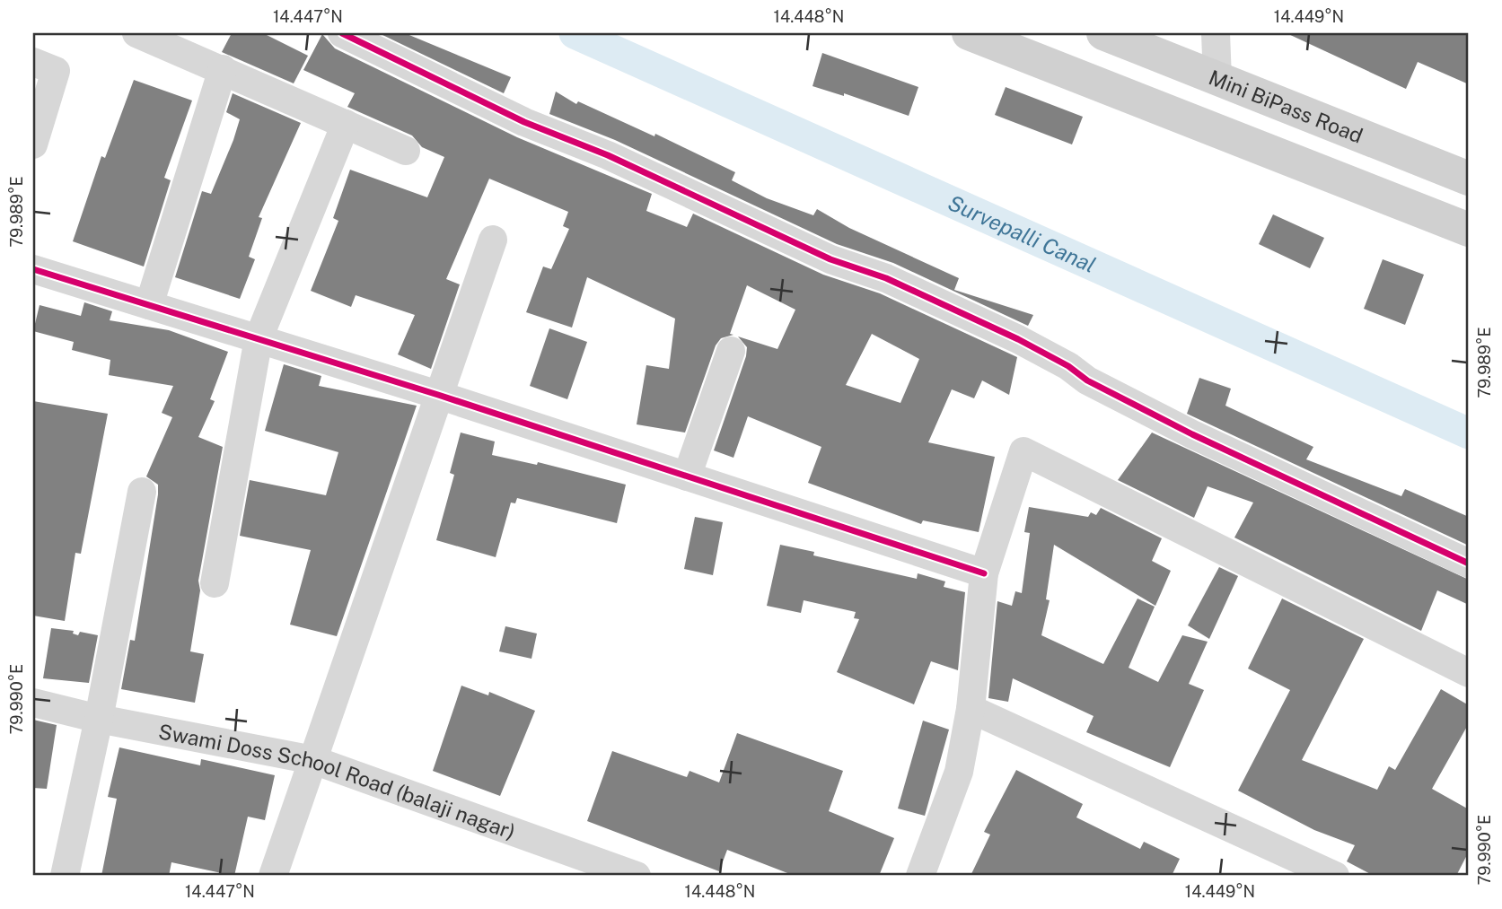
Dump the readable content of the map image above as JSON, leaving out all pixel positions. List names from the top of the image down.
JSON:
{
  "streets": {
    "main road": ["Mini BiPass Road"],
    "street": ["Swami Doss School Road (balaji nagar)"]
  },
  "water": ["Survepalli Canal"],
  "coordinates": [
    "14.447°N",
    "14.448°N",
    "14.449°N",
    "79.989°E",
    "79.990°E"
  ]
}
